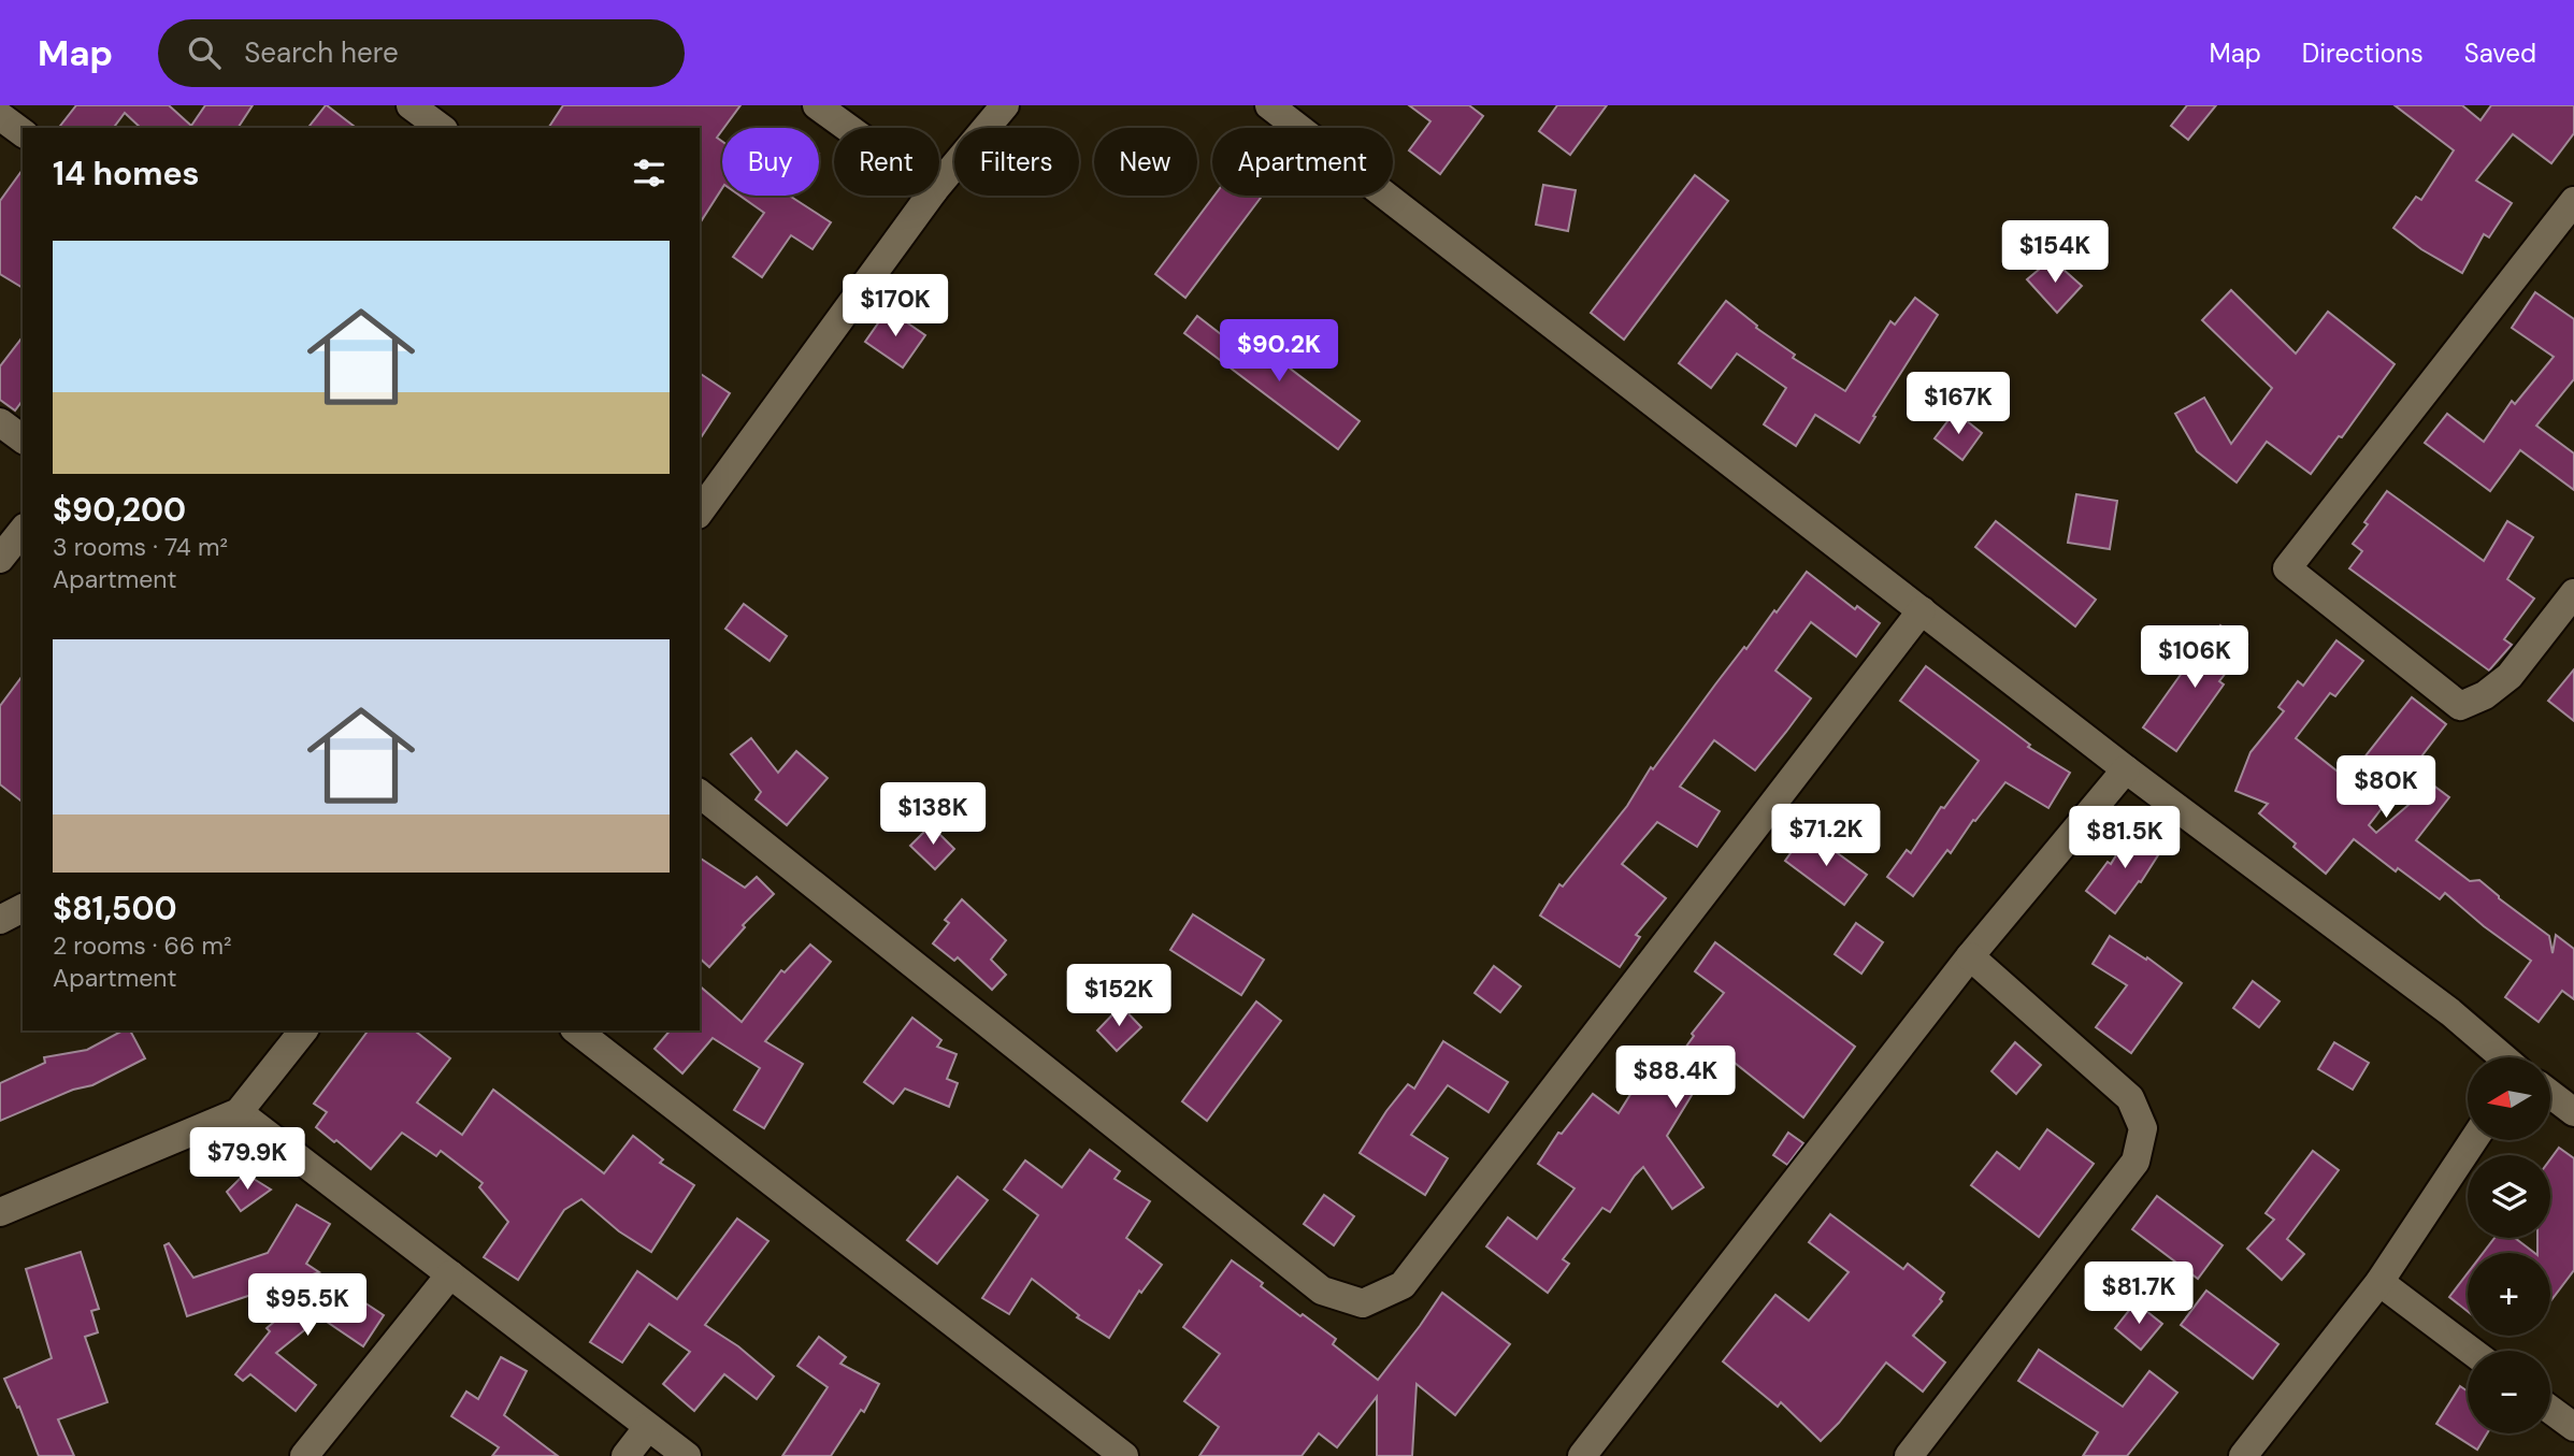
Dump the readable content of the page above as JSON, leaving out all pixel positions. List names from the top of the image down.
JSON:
{
  "north": "left",
  "page": {
    "header": "Map",
    "search": "Search here",
    "nav": ["Map", "Directions", "Saved"],
    "chip": [
      "Buy",
      "Rent",
      "Filters",
      "New",
      "Apartment"
    ],
    "heading": "14 homes",
    "list": [
      {
        "name": "$90,200",
        "note": "3 rooms · 74 m² · Apartment"
      },
      {
        "name": "$81,500",
        "note": "2 rooms · 66 m² · Apartment"
      }
    ],
    "price": [
      "$154K",
      "$170K",
      "$90.2K",
      "$167K",
      "$106K",
      "$80K",
      "$138K",
      "$71.2K",
      "$81.5K",
      "$152K",
      "$88.4K",
      "$79.9K",
      "$81.7K",
      "$95.5K"
    ],
    "map_buttons": ["+", "−"]
  }
}
